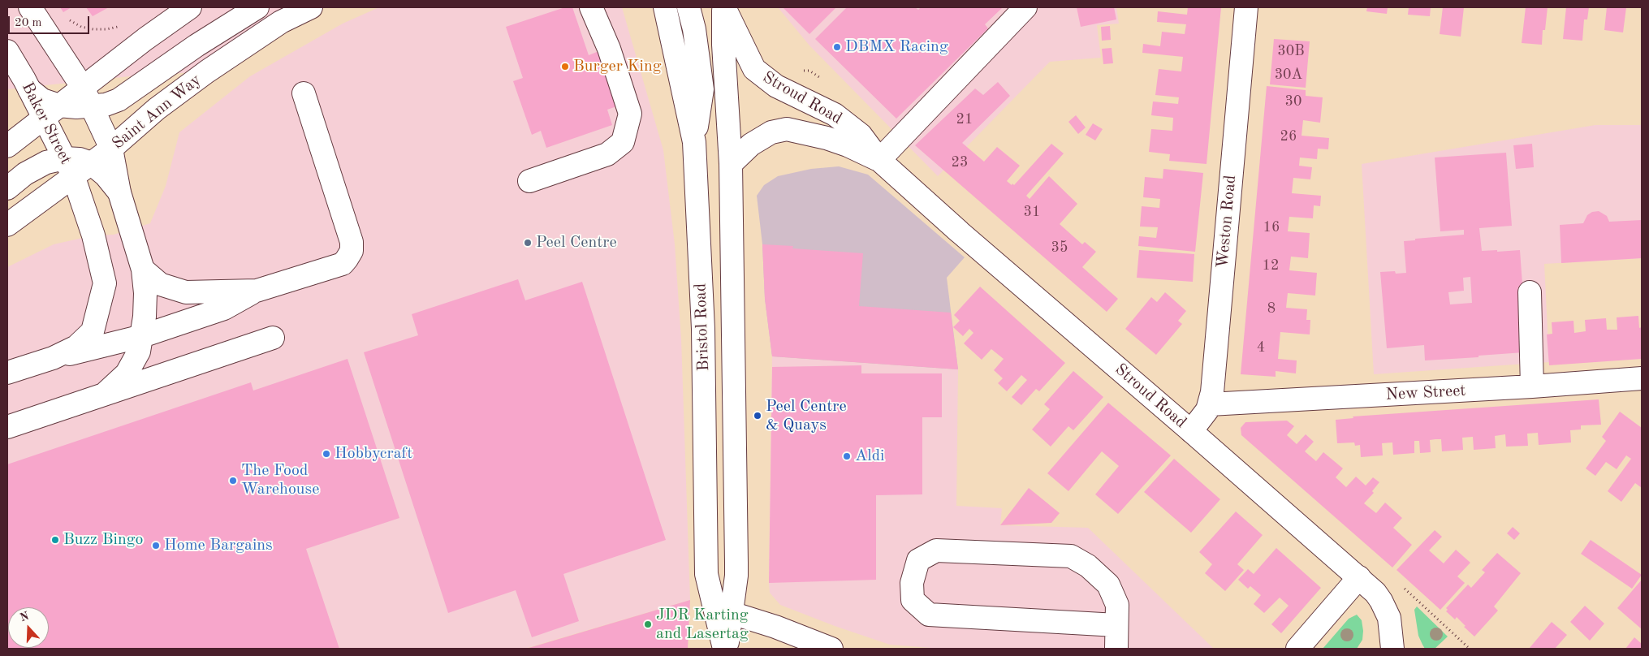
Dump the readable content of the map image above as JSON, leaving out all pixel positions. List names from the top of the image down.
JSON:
{
  "streets": {
    "main road": [
      "Stroud Road",
      "Saint Ann Way",
      "Baker Street",
      "Weston Road",
      "Bristol Road",
      "New Street"
    ]
  },
  "crossings": [
    ["Stroud Road", "Weston Road"],
    ["Stroud Road", "Bristol Road"],
    ["Saint Ann Way", "Baker Street"],
    ["Weston Road", "New Street"]
  ],
  "places": [
    "DBMX Racing",
    "Burger King",
    "Peel Centre",
    "Peel Centre & Quays",
    "Hobbycraft",
    "Aldi",
    "The Food Warehouse",
    "Buzz Bingo",
    "Home Bargains",
    "JDR Karting and Lasertag"
  ],
  "house_numbers": [
    "30B",
    "30A",
    "30",
    "21",
    "26",
    "23",
    "31",
    "16",
    "35",
    "12",
    "8",
    "4"
  ],
  "scale_bar": "20 m",
  "north": "top"
}
